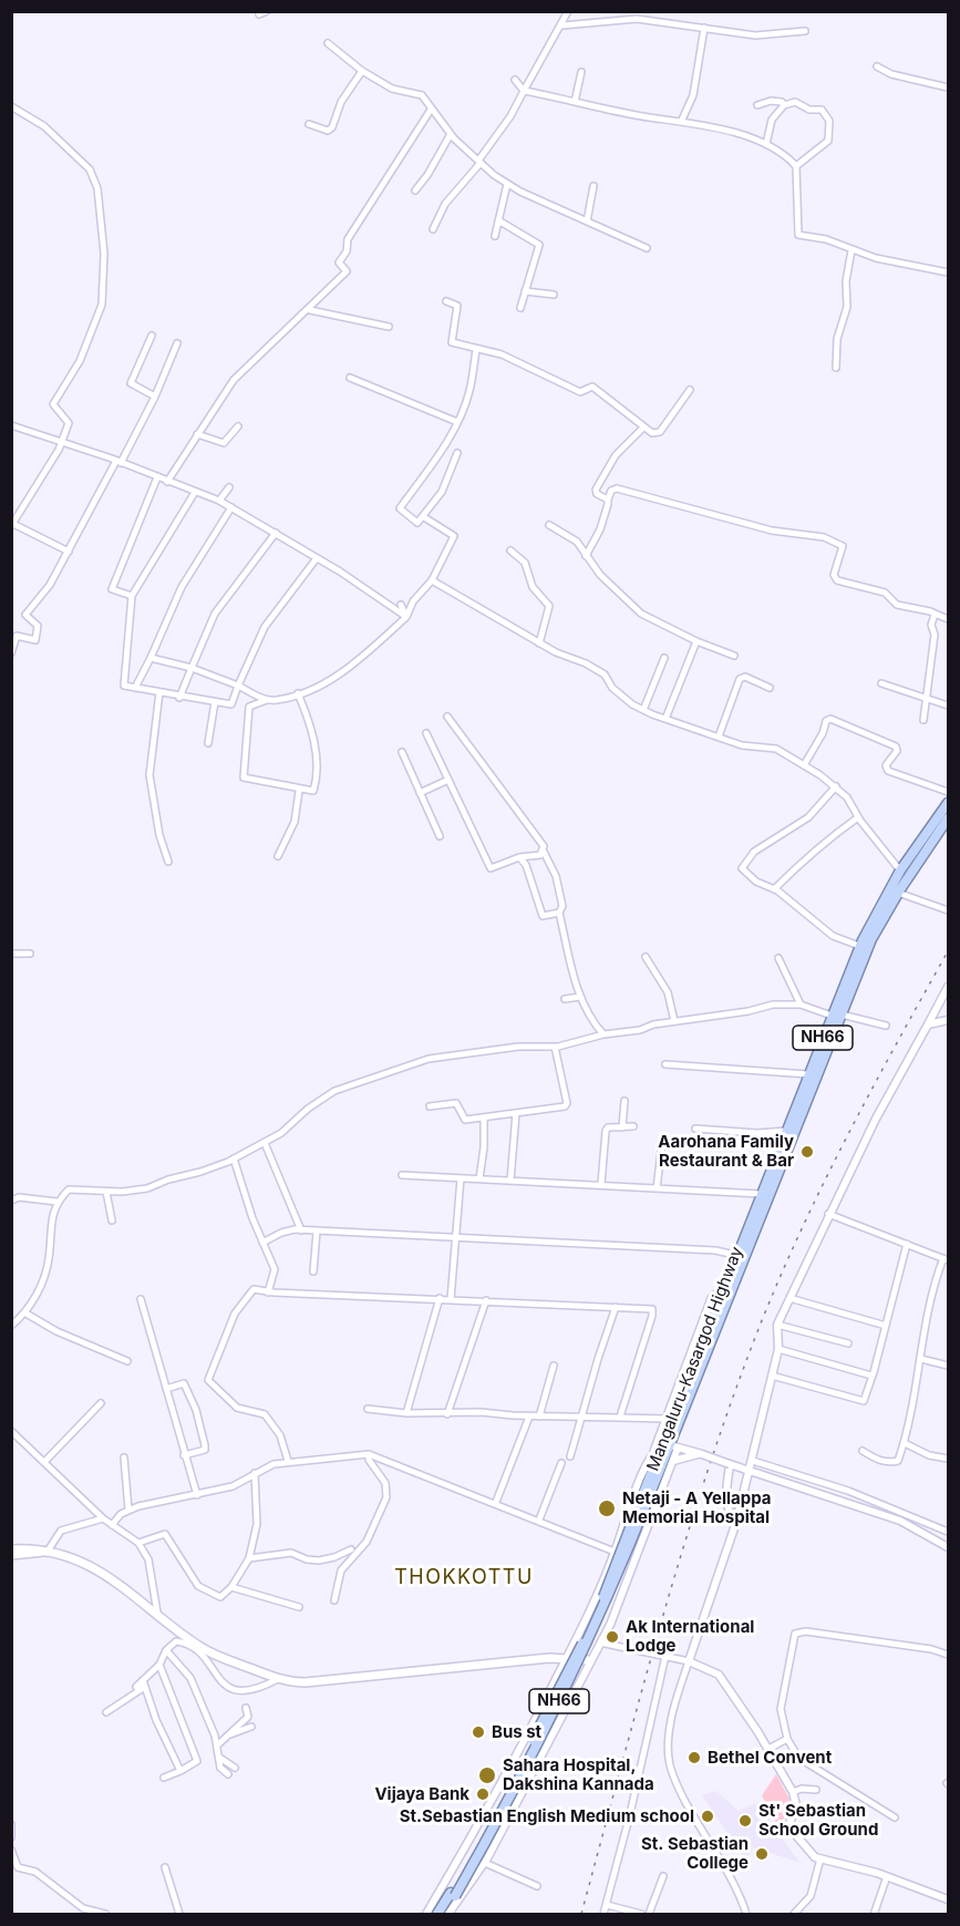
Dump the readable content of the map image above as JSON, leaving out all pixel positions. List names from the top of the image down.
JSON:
{
  "streets": {
    "highway": ["NH66", "Mangaluru-Kasargod Highway"]
  },
  "districts": ["THOKKOTTU"],
  "places": [
    "Aarohana Family Restaurant & Bar",
    "Netaji - A Yellappa Memorial Hospital",
    "Ak International Lodge",
    "Bus st",
    "Bethel Convent",
    "Sahara Hospital, Dakshina Kannada",
    "Vijaya Bank",
    "St.Sebastian English Medium school",
    "St' Sebastian School Ground",
    "St. Sebastian College"
  ]
}
